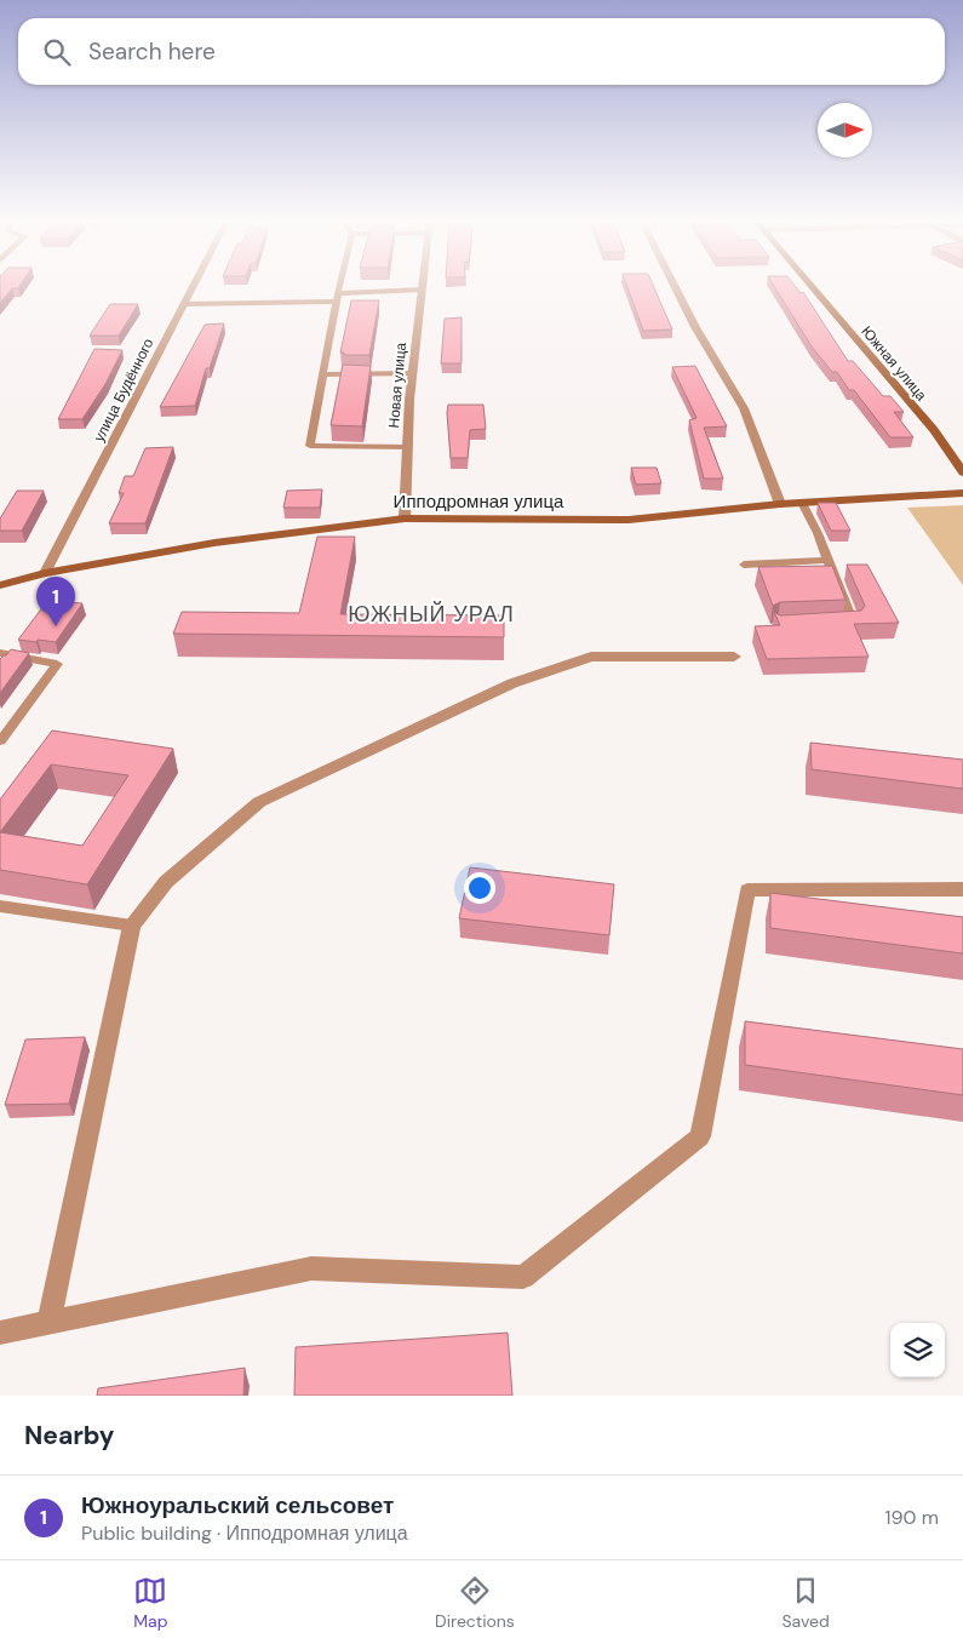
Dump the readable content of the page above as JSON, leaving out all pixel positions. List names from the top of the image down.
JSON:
{
  "streets": {
    "street": [
      "Южная улица",
      "Новая улица",
      "улица Будённого",
      "Ипподромная улица"
    ]
  },
  "crossings": [
    ["Новая улица", "Ипподромная улица"],
    ["улица Будённого", "Ипподромная улица"]
  ],
  "districts": ["ЮЖНЫЙ УРАЛ"],
  "north": "right",
  "page": {
    "search": "Search here",
    "pins": "1",
    "heading": "Nearby",
    "list": [
      {
        "mark": "1",
        "name": "Южноуральский сельсовет",
        "note": "Public building · Ипподромная улица",
        "value": "190 m"
      }
    ],
    "nav": ["Map", "Directions", "Saved"]
  }
}
